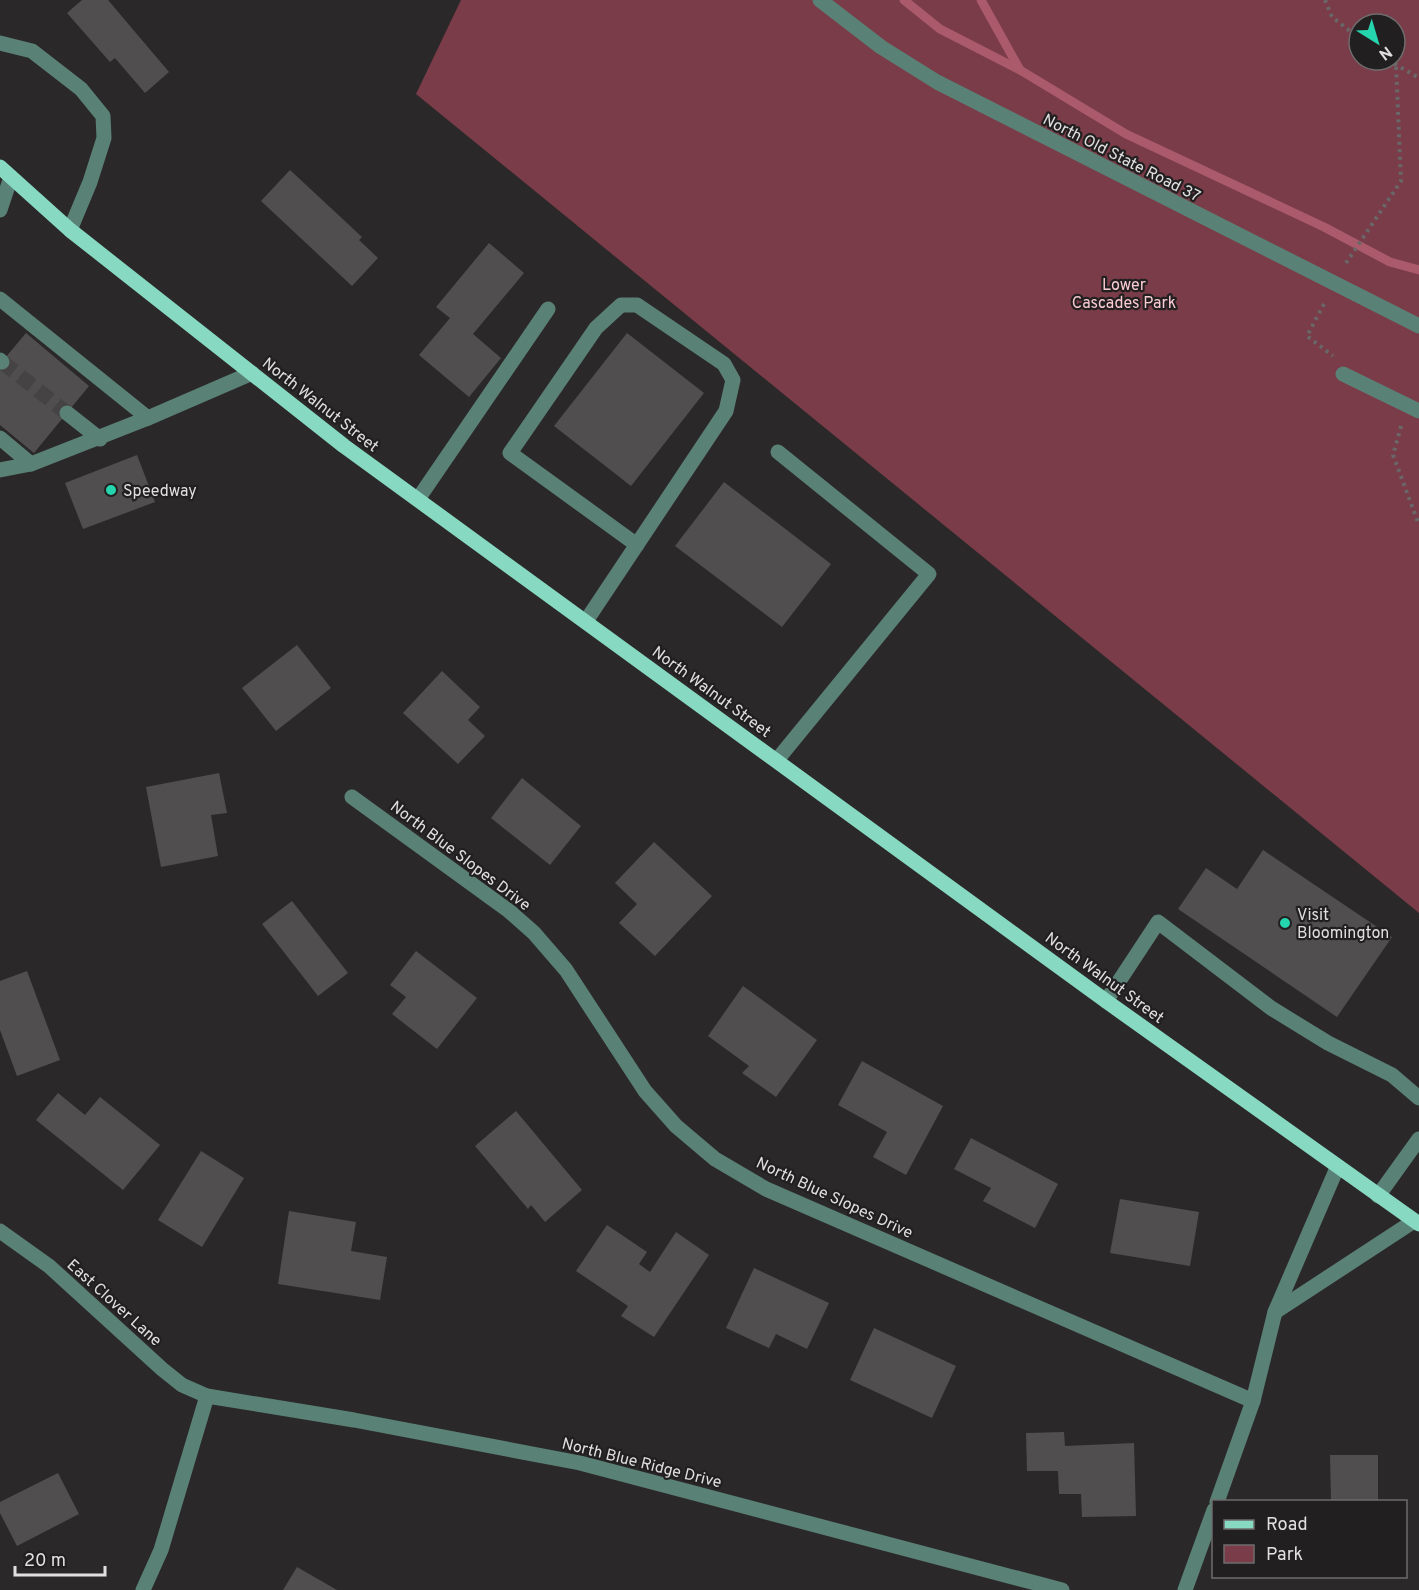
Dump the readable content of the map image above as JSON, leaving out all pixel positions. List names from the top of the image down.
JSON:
{
  "streets": {
    "main road": ["North Walnut Street"],
    "street": [
      "North Old State Road 37",
      "North Blue Slopes Drive",
      "East Clover Lane",
      "North Blue Ridge Drive"
    ]
  },
  "crossings": [
    ["East Clover Lane", "North Blue Ridge Drive"]
  ],
  "parks": ["Lower Cascades Park"],
  "places": ["Speedway", "Visit Bloomington"],
  "legend": ["Road", "Park"],
  "scale_bar": "20 m",
  "north": "bottom right"
}
